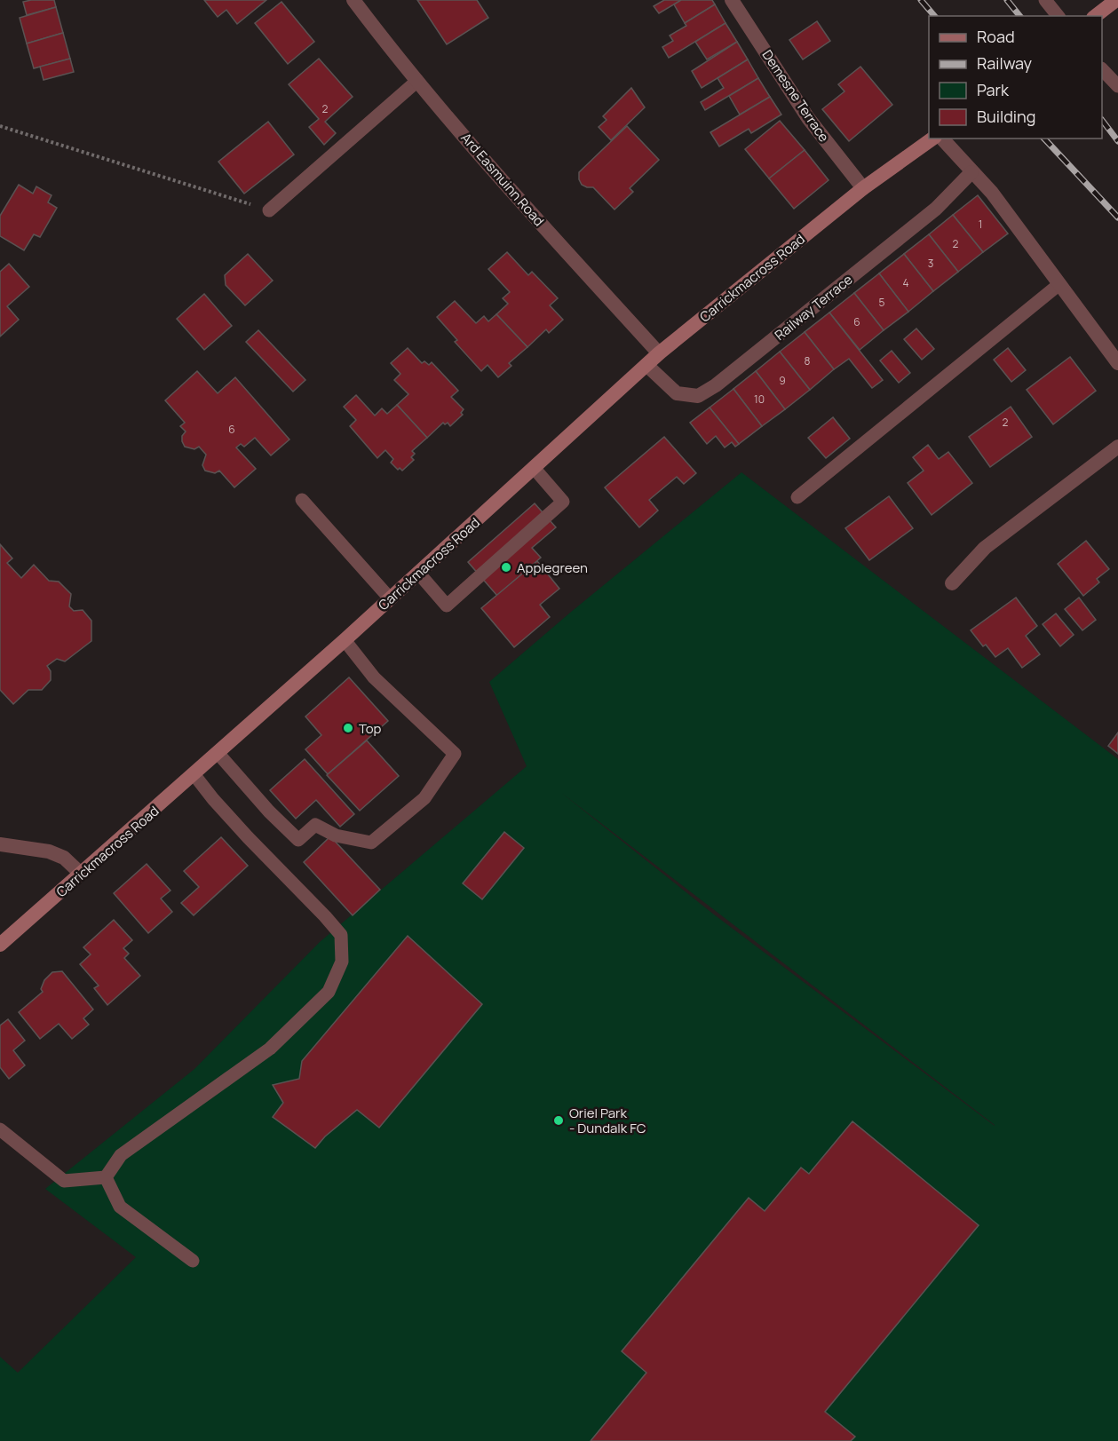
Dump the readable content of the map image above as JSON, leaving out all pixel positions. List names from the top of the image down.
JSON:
{
  "streets": {
    "main road": ["Carrickmacross Road"],
    "street": ["Demesne Terrace", "Ard Easmuinn Road", "Railway Terrace"]
  },
  "crossings": [
    ["Demesne Terrace", "Carrickmacross Road"],
    ["Ard Easmuinn Road", "Carrickmacross Road"],
    ["Carrickmacross Road", "Railway Terrace"]
  ],
  "places": ["Applegreen", "Top", "Oriel Park - Dundalk FC"],
  "house_numbers": [
    "2",
    "1",
    "2",
    "3",
    "4",
    "5",
    "6",
    "8",
    "9",
    "10",
    "2",
    "6"
  ],
  "legend": [
    "Road",
    "Railway",
    "Park",
    "Building"
  ]
}
